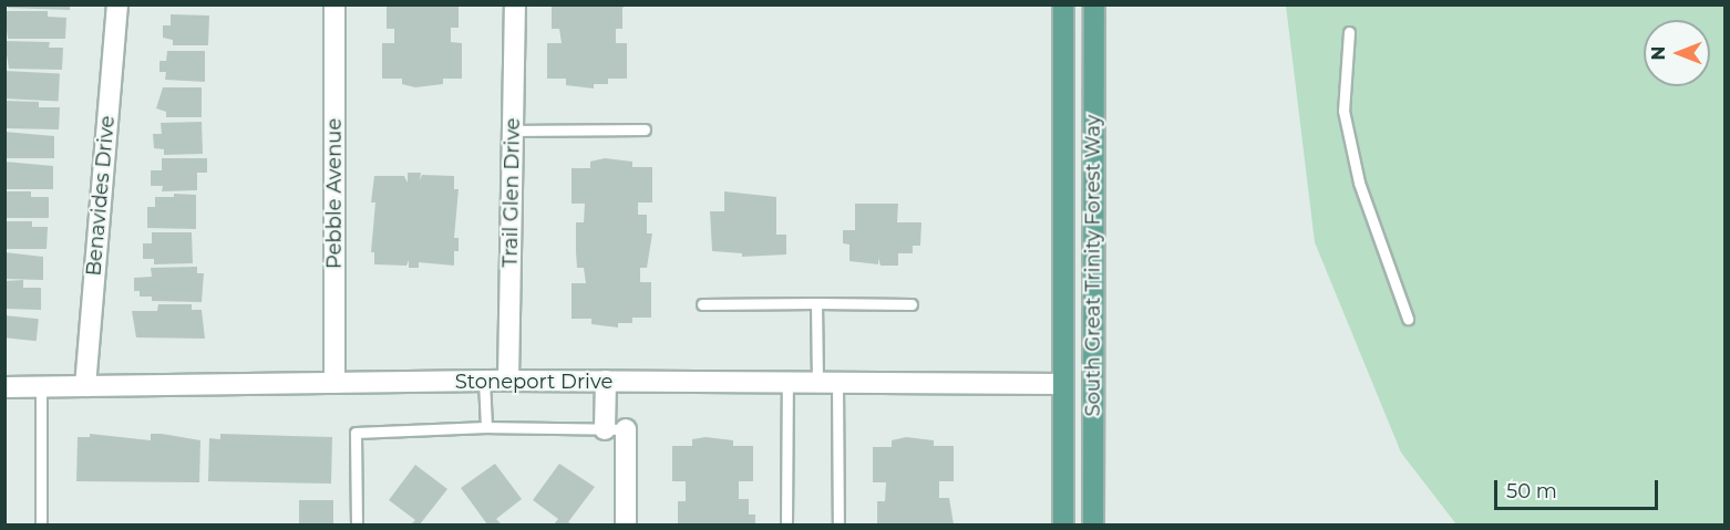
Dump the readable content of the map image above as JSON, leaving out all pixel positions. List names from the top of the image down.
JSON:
{
  "streets": {
    "main road": ["South Great Trinity Forest Way"],
    "street": [
      "Trail Glen Drive",
      "Pebble Avenue",
      "Benavides Drive",
      "Stoneport Drive"
    ]
  },
  "crossings": [
    ["Trail Glen Drive", "Stoneport Drive"],
    ["Pebble Avenue", "Stoneport Drive"],
    ["Benavides Drive", "Stoneport Drive"],
    ["South Great Trinity Forest Way", "Stoneport Drive"]
  ],
  "scale_bar": "50 m",
  "north": "left"
}
